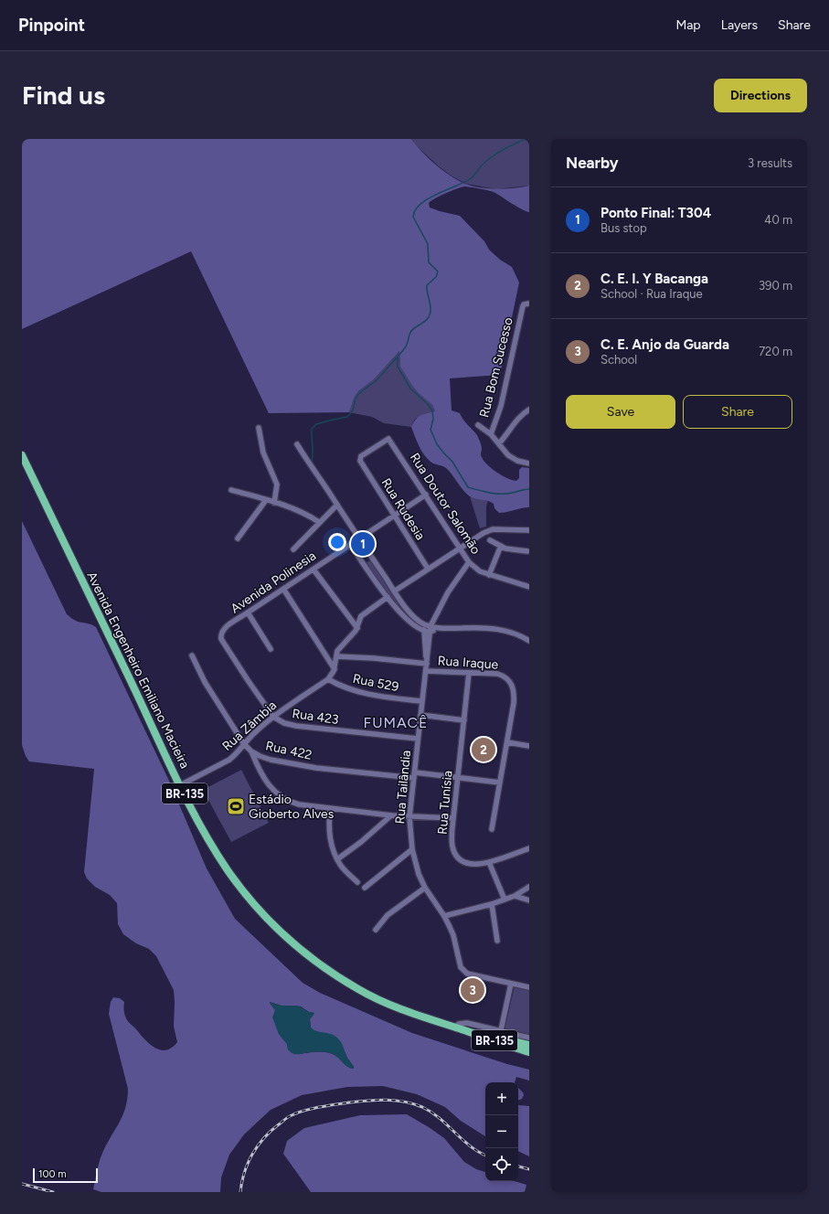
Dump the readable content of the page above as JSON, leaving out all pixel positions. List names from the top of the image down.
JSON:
{
  "streets": {
    "highway": ["Avenida Engenheiro Emiliano Macieira", "BR-135"],
    "street": [
      "Rua Bom Sucesso",
      "Rua Doutor Salomão",
      "Rua Rudesia",
      "Avenida Polinesia",
      "Rua Iraque",
      "Rua 529",
      "Rua 423",
      "Rua Zâmbia",
      "Rua 422",
      "Rua Tailândia",
      "Rua Tunísia"
    ]
  },
  "crossings": [
    ["Rua Doutor Salomão", "Rua Rudesia"],
    ["Rua Doutor Salomão", "Avenida Polinesia"],
    ["Rua Rudesia", "Avenida Polinesia"],
    ["Avenida Polinesia", "Rua 423"],
    ["Rua Iraque", "Rua 422"],
    ["Rua Iraque", "Rua Tailândia"],
    ["Rua Iraque", "Rua Tunísia"],
    ["Avenida Engenheiro Emiliano Macieira", "Rua Zâmbia"],
    ["Avenida Engenheiro Emiliano Macieira", "BR-135"],
    ["Rua 529", "Rua Zâmbia"],
    ["Rua 529", "Rua Tailândia"],
    ["Rua 423", "Rua Zâmbia"],
    ["Rua 423", "Rua Tailândia"],
    ["Rua Zâmbia", "Rua 422"],
    ["Rua 422", "Rua Tailândia"],
    ["Rua 422", "Rua Tunísia"]
  ],
  "districts": ["FUMACÊ"],
  "places": {
    "sports": ["Estádio Gioberto Alves"]
  },
  "scale_bar": "100 m",
  "page": {
    "header": "Pinpoint",
    "nav": ["Map", "Layers", "Share"],
    "buttons": [
      "Directions",
      ["Save", "Share"]
    ],
    "title": "Find us",
    "heading": ["Nearby", "3 results"],
    "list": [
      {
        "mark": "1",
        "name": "Ponto Final: T304",
        "note": "Bus stop",
        "value": "40 m"
      },
      {
        "mark": "2",
        "name": "C. E. I. Y Bacanga",
        "note": "School · Rua Iraque",
        "value": "390 m"
      },
      {
        "mark": "3",
        "name": "C. E. Anjo da Guarda",
        "note": "School",
        "value": "720 m"
      }
    ],
    "pins": ["1", "2", "3"],
    "map_buttons": ["+", "−"],
    "scale": "100 m"
  }
}
